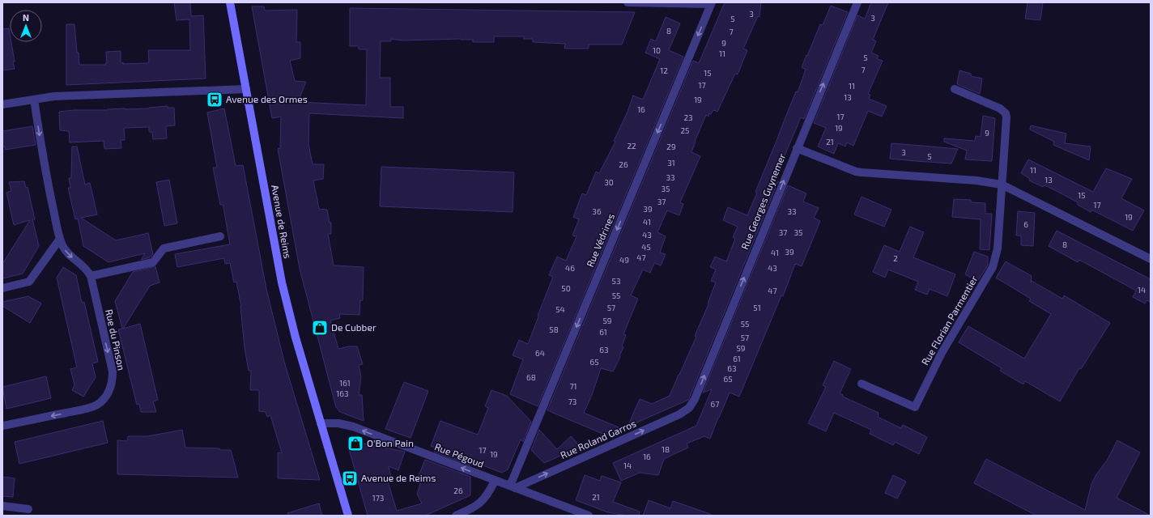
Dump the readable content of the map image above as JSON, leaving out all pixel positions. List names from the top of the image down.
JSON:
{
  "streets": {
    "street": [
      "Rue Georges Guynemer",
      "Avenue de Reims",
      "Rue Védrines",
      "Rue Florian Parmentier",
      "Rue du Pinson",
      "Rue Roland Garros",
      "Rue Pégoud"
    ]
  },
  "crossings": [
    ["Rue Georges Guynemer", "Rue Roland Garros"],
    ["Avenue de Reims", "Rue Pégoud"],
    ["Rue Védrines", "Rue Roland Garros"],
    ["Rue Védrines", "Rue Pégoud"],
    ["Rue Roland Garros", "Rue Pégoud"]
  ],
  "one_way": [
    "Rue Georges Guynemer",
    "Rue Védrines",
    "Rue Roland Garros",
    "Rue Pégoud"
  ],
  "places": {
    "bus stop": ["Avenue des Ormes", "Avenue de Reims"],
    "shop": ["De Cubber", "O'Bon Pain"]
  },
  "house_numbers": [
    "3",
    "3",
    "5",
    "8",
    "7",
    "9",
    "10",
    "11",
    "5",
    "7",
    "12",
    "15",
    "17",
    "11",
    "13",
    "19",
    "16",
    "17",
    "23",
    "19",
    "25",
    "9",
    "21",
    "22",
    "29",
    "3",
    "5",
    "31",
    "26",
    "11",
    "33",
    "13",
    "30",
    "35",
    "15",
    "37",
    "17",
    "39",
    "36",
    "33",
    "19",
    "41",
    "6",
    "37",
    "35",
    "43",
    "8",
    "45",
    "39",
    "41",
    "47",
    "2",
    "49",
    "46",
    "43",
    "53",
    "50",
    "14",
    "47",
    "55",
    "57",
    "51",
    "54",
    "59",
    "55",
    "58",
    "61",
    "57",
    "59",
    "63",
    "64",
    "61",
    "65",
    "63",
    "68",
    "65",
    "161",
    "71",
    "163",
    "73",
    "67",
    "18",
    "17",
    "19",
    "16",
    "14",
    "26",
    "21",
    "173"
  ],
  "north": "top"
}
